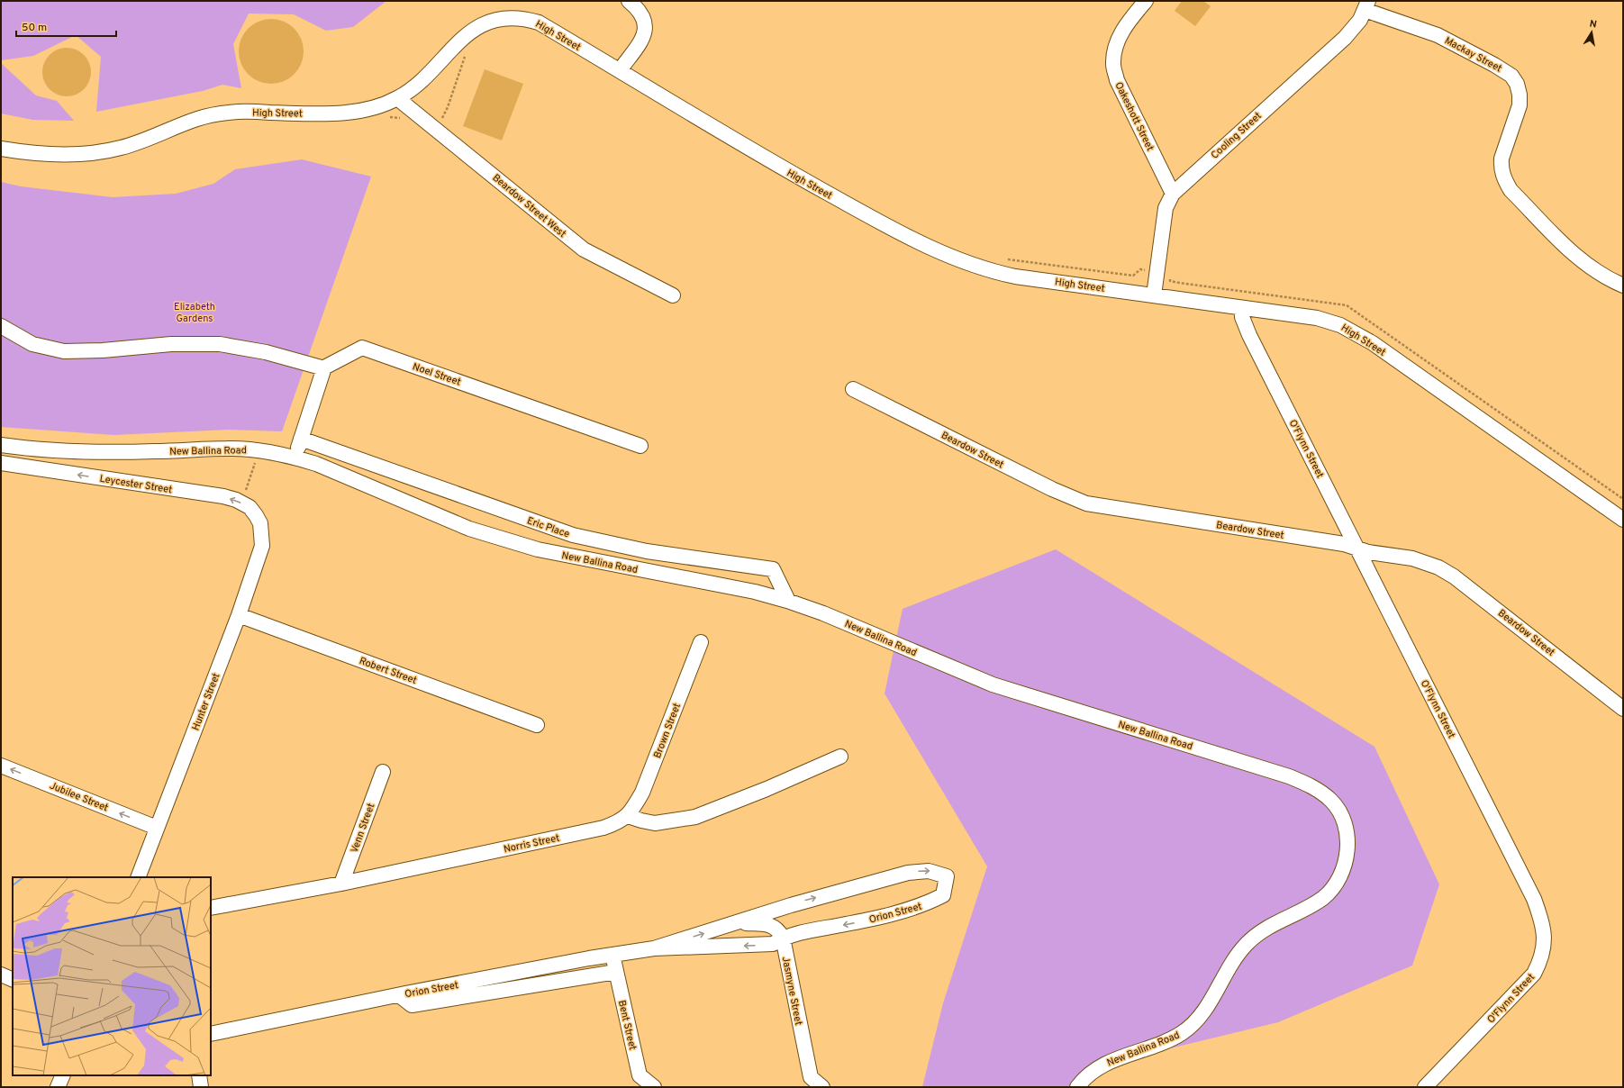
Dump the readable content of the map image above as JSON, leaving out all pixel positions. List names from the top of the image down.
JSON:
{
  "streets": {
    "street": [
      "High Street",
      "Mackay Street",
      "Oakeshott Street",
      "Cooling Street",
      "Beardow Street West",
      "Noel Street",
      "O'Flynn Street",
      "Beardow Street",
      "New Ballina Road",
      "Leycester Street",
      "Eric Place",
      "Robert Street",
      "Hunter Street",
      "Brown Street",
      "Jubilee Street",
      "Venn Street",
      "Norris Street",
      "Orion Street",
      "Jasmyne Street",
      "Bent Street"
    ]
  },
  "crossings": [
    ["High Street", "Cooling Street"],
    ["High Street", "Beardow Street West"],
    ["High Street", "O'Flynn Street"],
    ["Mackay Street", "Cooling Street"],
    ["Oakeshott Street", "Cooling Street"],
    ["O'Flynn Street", "Beardow Street"],
    ["New Ballina Road", "Eric Place"],
    ["Leycester Street", "Hunter Street"],
    ["Robert Street", "Hunter Street"],
    ["Hunter Street", "Jubilee Street"],
    ["Brown Street", "Norris Street"],
    ["Venn Street", "Norris Street"],
    ["Orion Street", "Jasmyne Street"],
    ["Orion Street", "Bent Street"]
  ],
  "one_way": ["Jubilee Street"],
  "parks": ["Elizabeth Gardens"],
  "scale_bar": "50 m",
  "north": "top"
}
